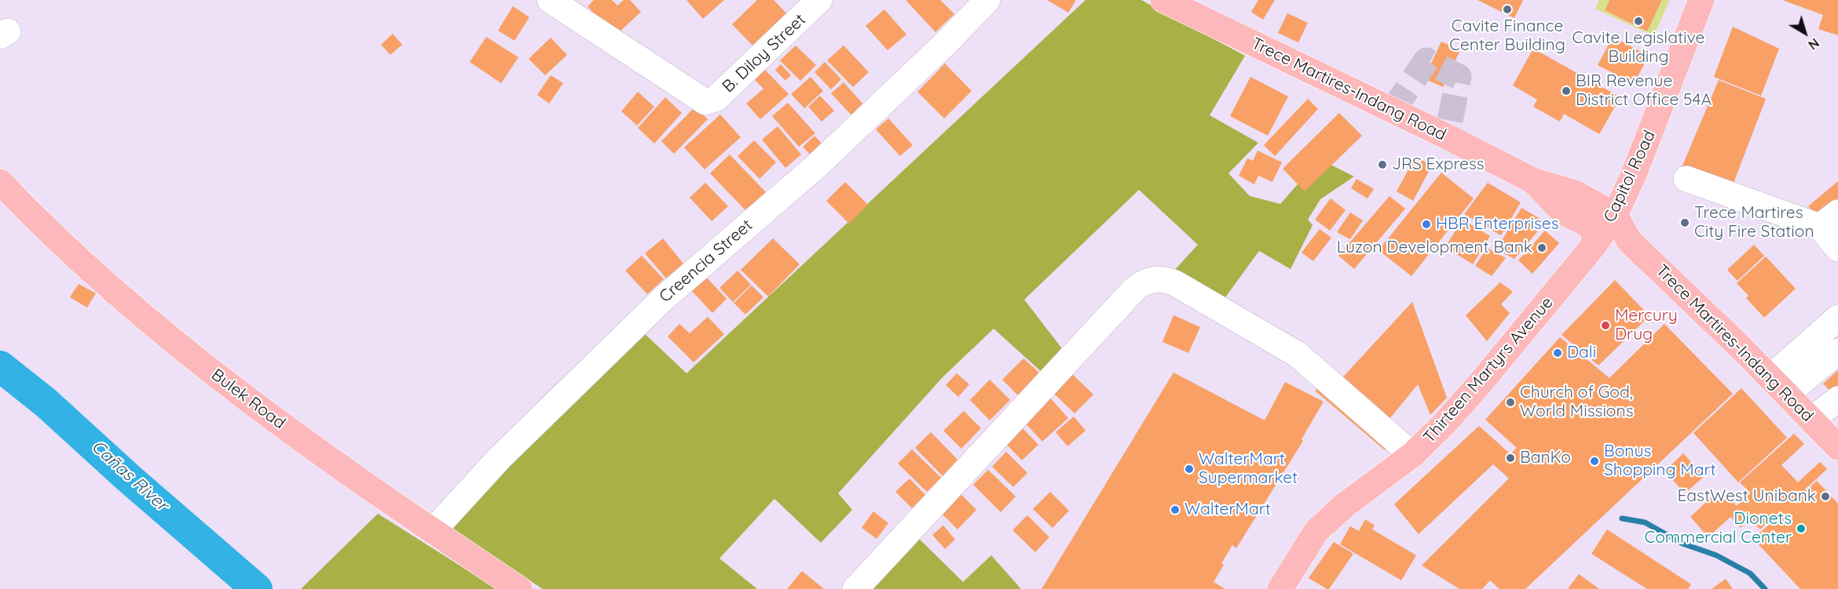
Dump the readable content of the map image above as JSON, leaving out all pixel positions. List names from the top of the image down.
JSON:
{
  "streets": {
    "main road": [
      "Trece Martires-Indang Road",
      "Capitol Road",
      "Thirteen Martyrs Avenue",
      "Bulek Road"
    ],
    "street": ["B. Diloy Street", "Creencia Street"]
  },
  "crossings": [
    ["Trece Martires-Indang Road", "Capitol Road"],
    ["Trece Martires-Indang Road", "Thirteen Martyrs Avenue"],
    ["Capitol Road", "Thirteen Martyrs Avenue"],
    ["Creencia Street", "Bulek Road"]
  ],
  "water": ["Cañas River"],
  "places": [
    "Cavite Finance Center Building",
    "Cavite Legislative Building",
    "BIR Revenue District Office 54A",
    "JRS Express",
    "Trece Martires City Fire Station",
    "HBR Enterprises",
    "Luzon Development Bank",
    "Mercury Drug",
    "Dali",
    "Church of God, World Missions",
    "BanKo",
    "Bonus Shopping Mart",
    "WalterMart Supermarket",
    "EastWest Unibank",
    "WalterMart",
    "Dionets Commercial Center"
  ],
  "north": "bottom right"
}
